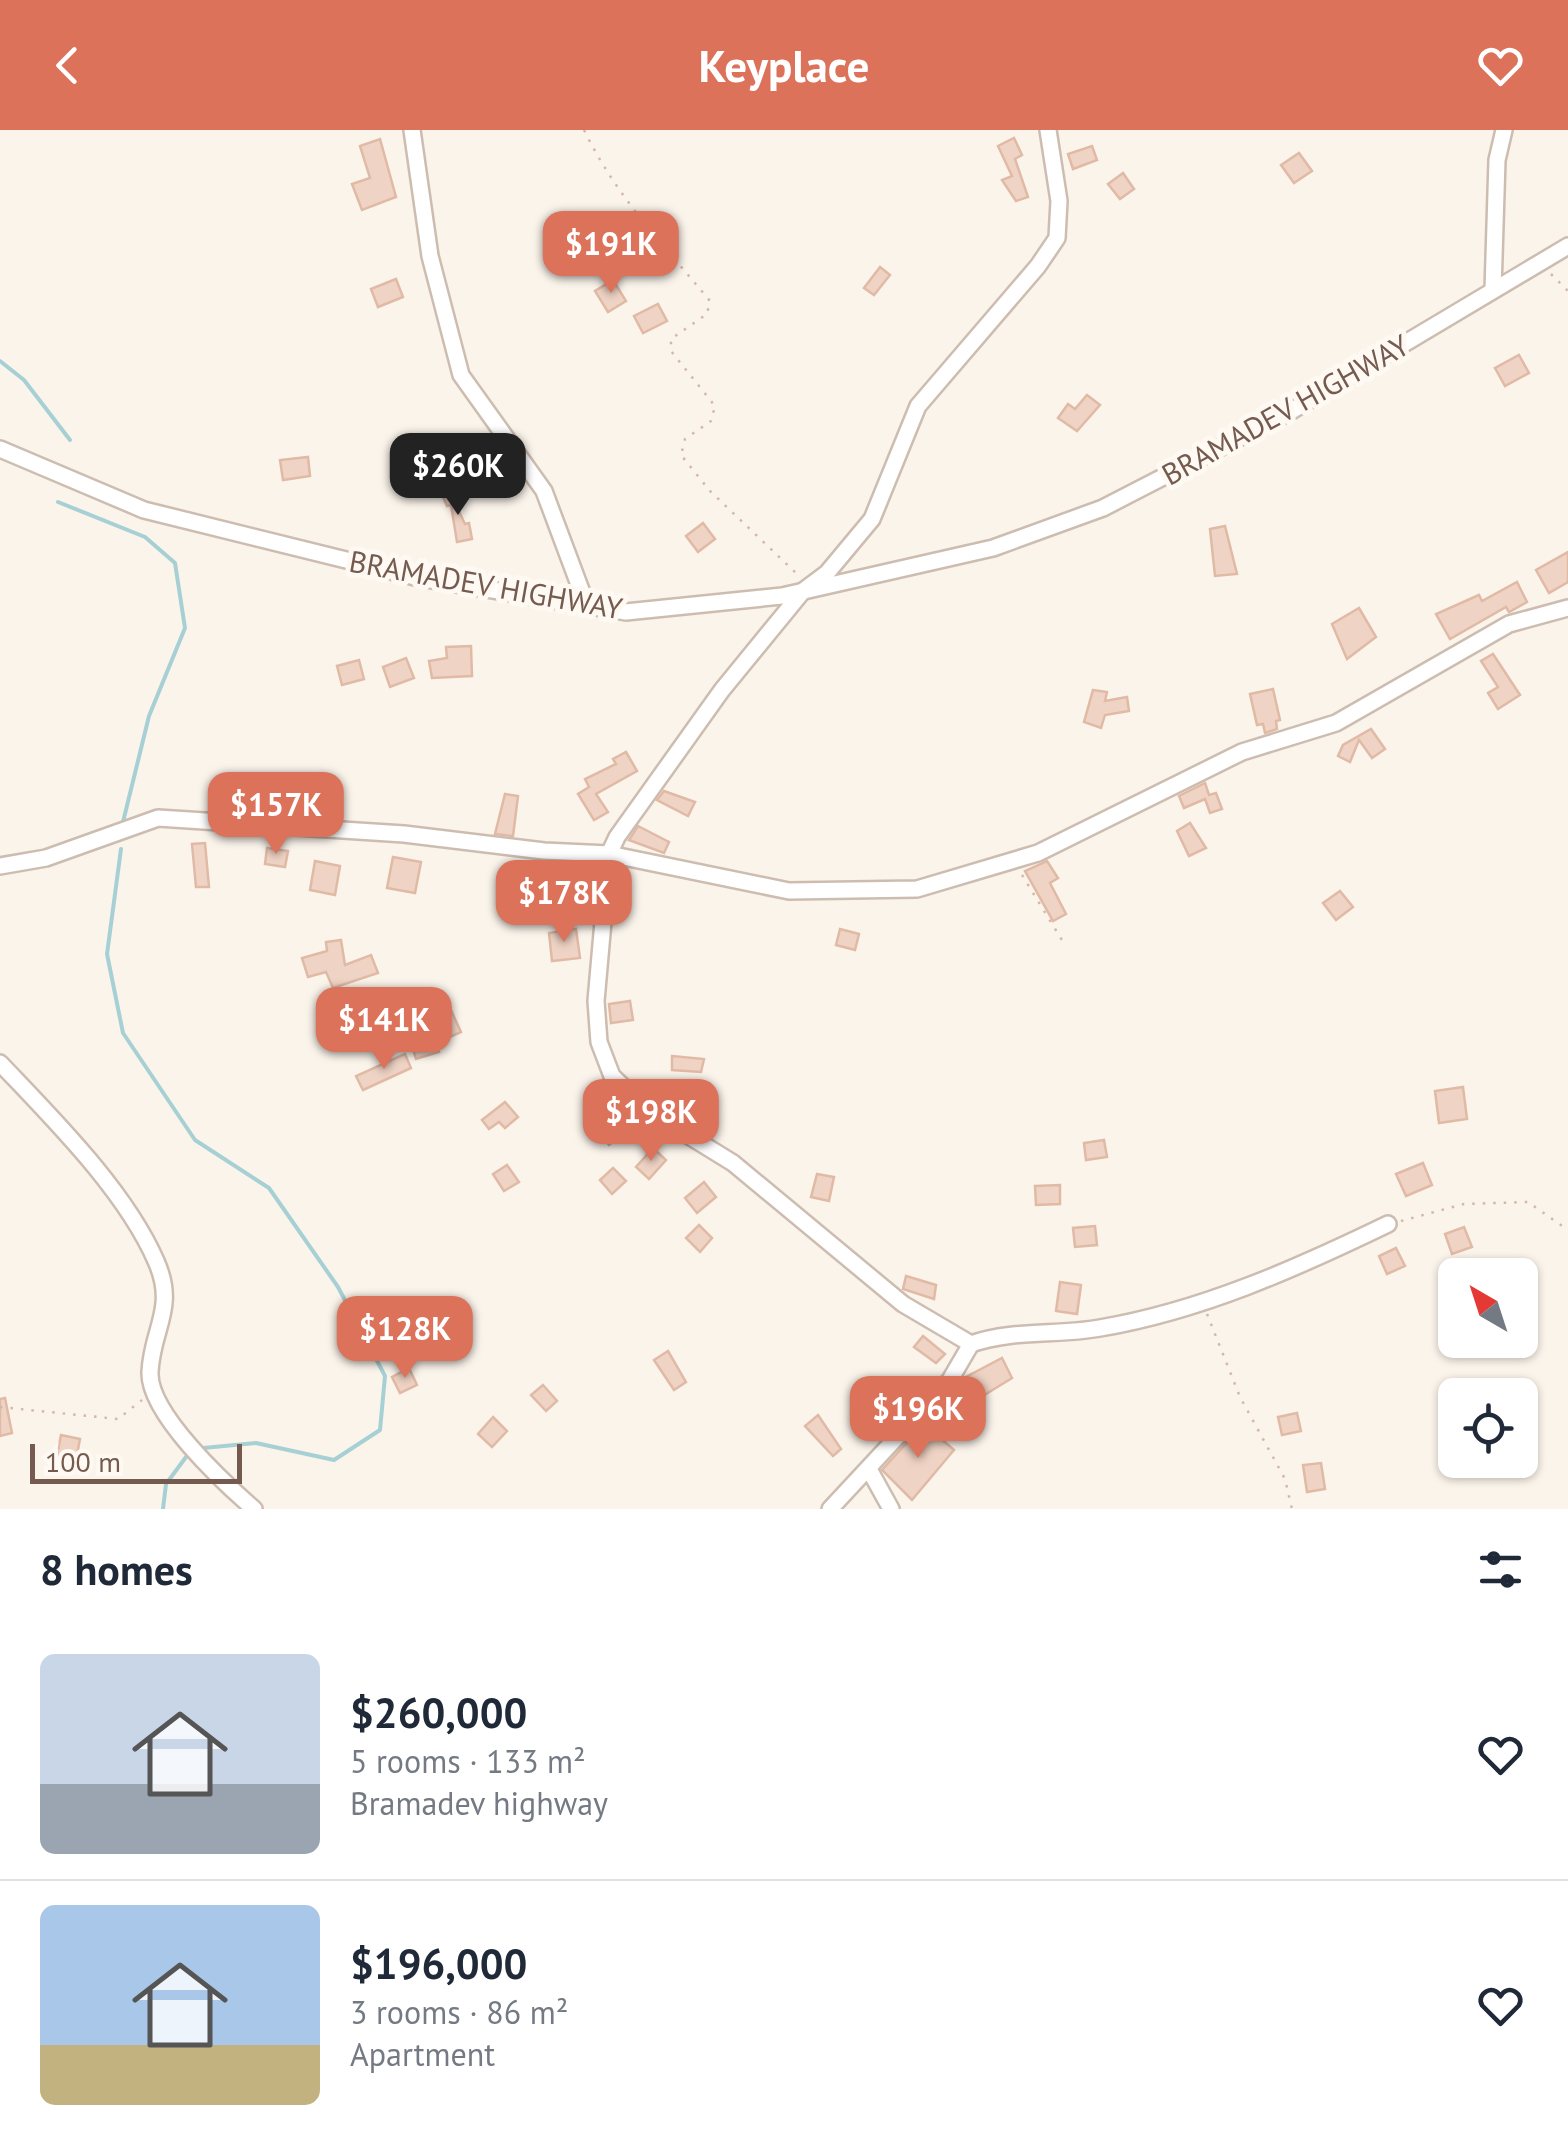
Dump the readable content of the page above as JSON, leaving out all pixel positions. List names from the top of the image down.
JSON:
{
  "streets": {
    "street": ["BRAMADEV HIGHWAY"]
  },
  "scale_bar": "100 m",
  "north": "top left",
  "page": {
    "header": "Keyplace",
    "price": [
      "$191K",
      "$260K",
      "$157K",
      "$178K",
      "$141K",
      "$198K",
      "$128K",
      "$196K"
    ],
    "scale": "100 m",
    "heading": "8 homes",
    "list": [
      {
        "name": "$260,000",
        "note": "5 rooms · 133 m² · Bramadev highway"
      },
      {
        "name": "$196,000",
        "note": "3 rooms · 86 m² · Apartment"
      }
    ]
  }
}
